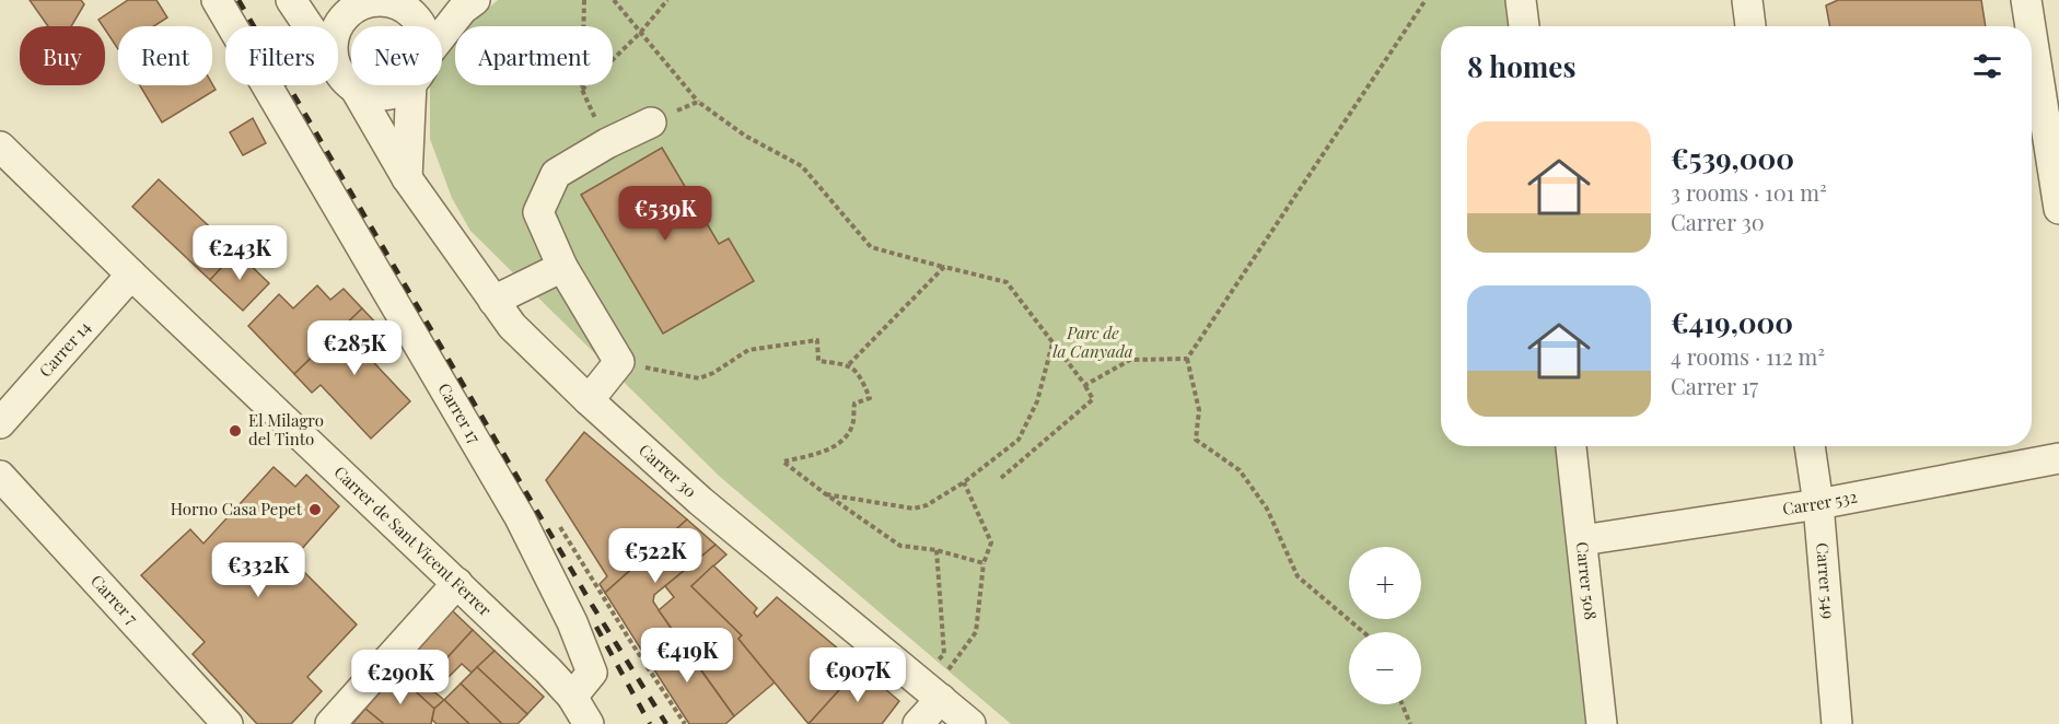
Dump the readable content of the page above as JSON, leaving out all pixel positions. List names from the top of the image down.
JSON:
{
  "streets": {
    "street": [
      "Carrer 14",
      "Carrer 17",
      "Carrer 30",
      "Carrer 532",
      "Carrer de Sant Vicent Ferrer",
      "Carrer 508",
      "Carrer 549",
      "Carrer 7"
    ]
  },
  "crossings": [
    ["Carrer 14", "Carrer de Sant Vicent Ferrer"],
    ["Carrer 17", "Carrer de Sant Vicent Ferrer"],
    ["Carrer 532", "Carrer 508"],
    ["Carrer 532", "Carrer 549"]
  ],
  "parks": ["Parc de la Canyada"],
  "places": ["El Milagro del Tinto", "Horno Casa Pepet"],
  "page": {
    "chip": [
      "Buy",
      "Rent",
      "Filters",
      "New",
      "Apartment"
    ],
    "heading": "8 homes",
    "list": [
      {
        "name": "€539,000",
        "note": "3 rooms · 101 m² · Carrer 30"
      },
      {
        "name": "€419,000",
        "note": "4 rooms · 112 m² · Carrer 17"
      }
    ],
    "price": [
      "€539K",
      "€243K",
      "€285K",
      "€522K",
      "€332K",
      "€419K",
      "€907K",
      "€290K"
    ],
    "map_buttons": ["+", "−"]
  }
}
